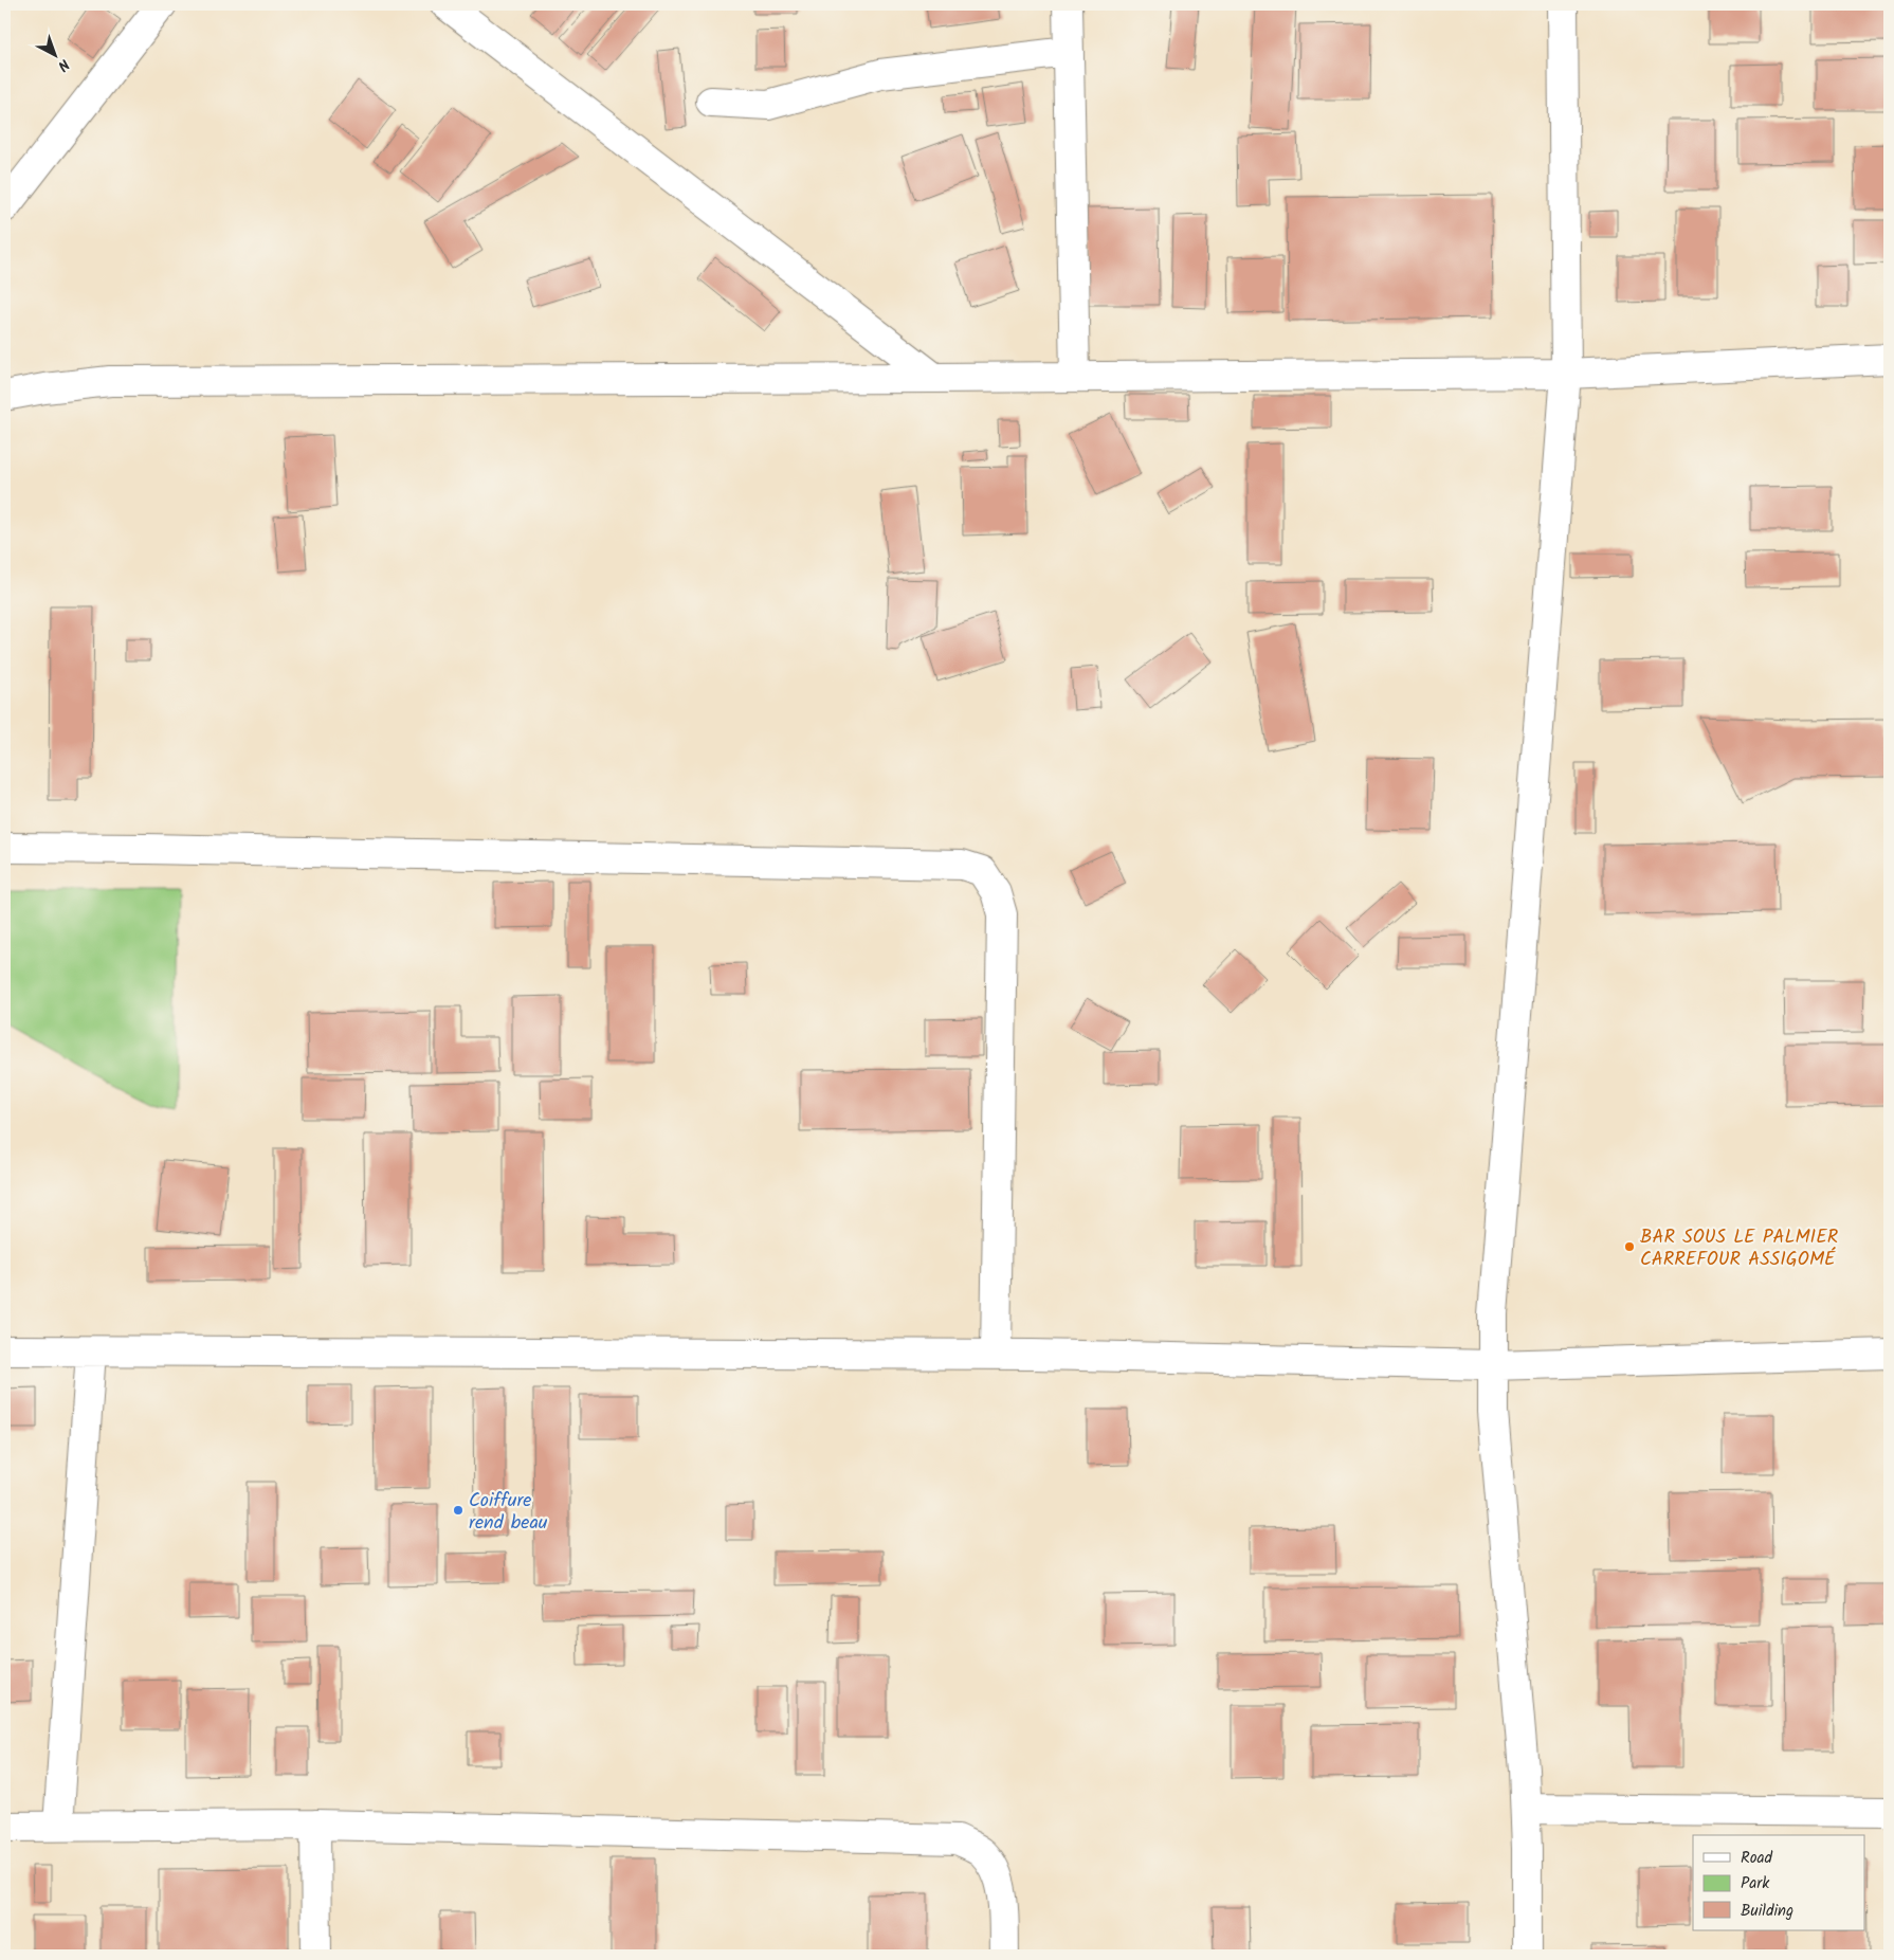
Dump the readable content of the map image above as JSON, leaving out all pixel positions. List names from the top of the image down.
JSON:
{
  "places": ["BAR SOUS LE PALMIER CARREFOUR ASSIGOMÉ", "Coiffure rend beau"],
  "legend": ["Road", "Park", "Building"],
  "north": "bottom right"
}
